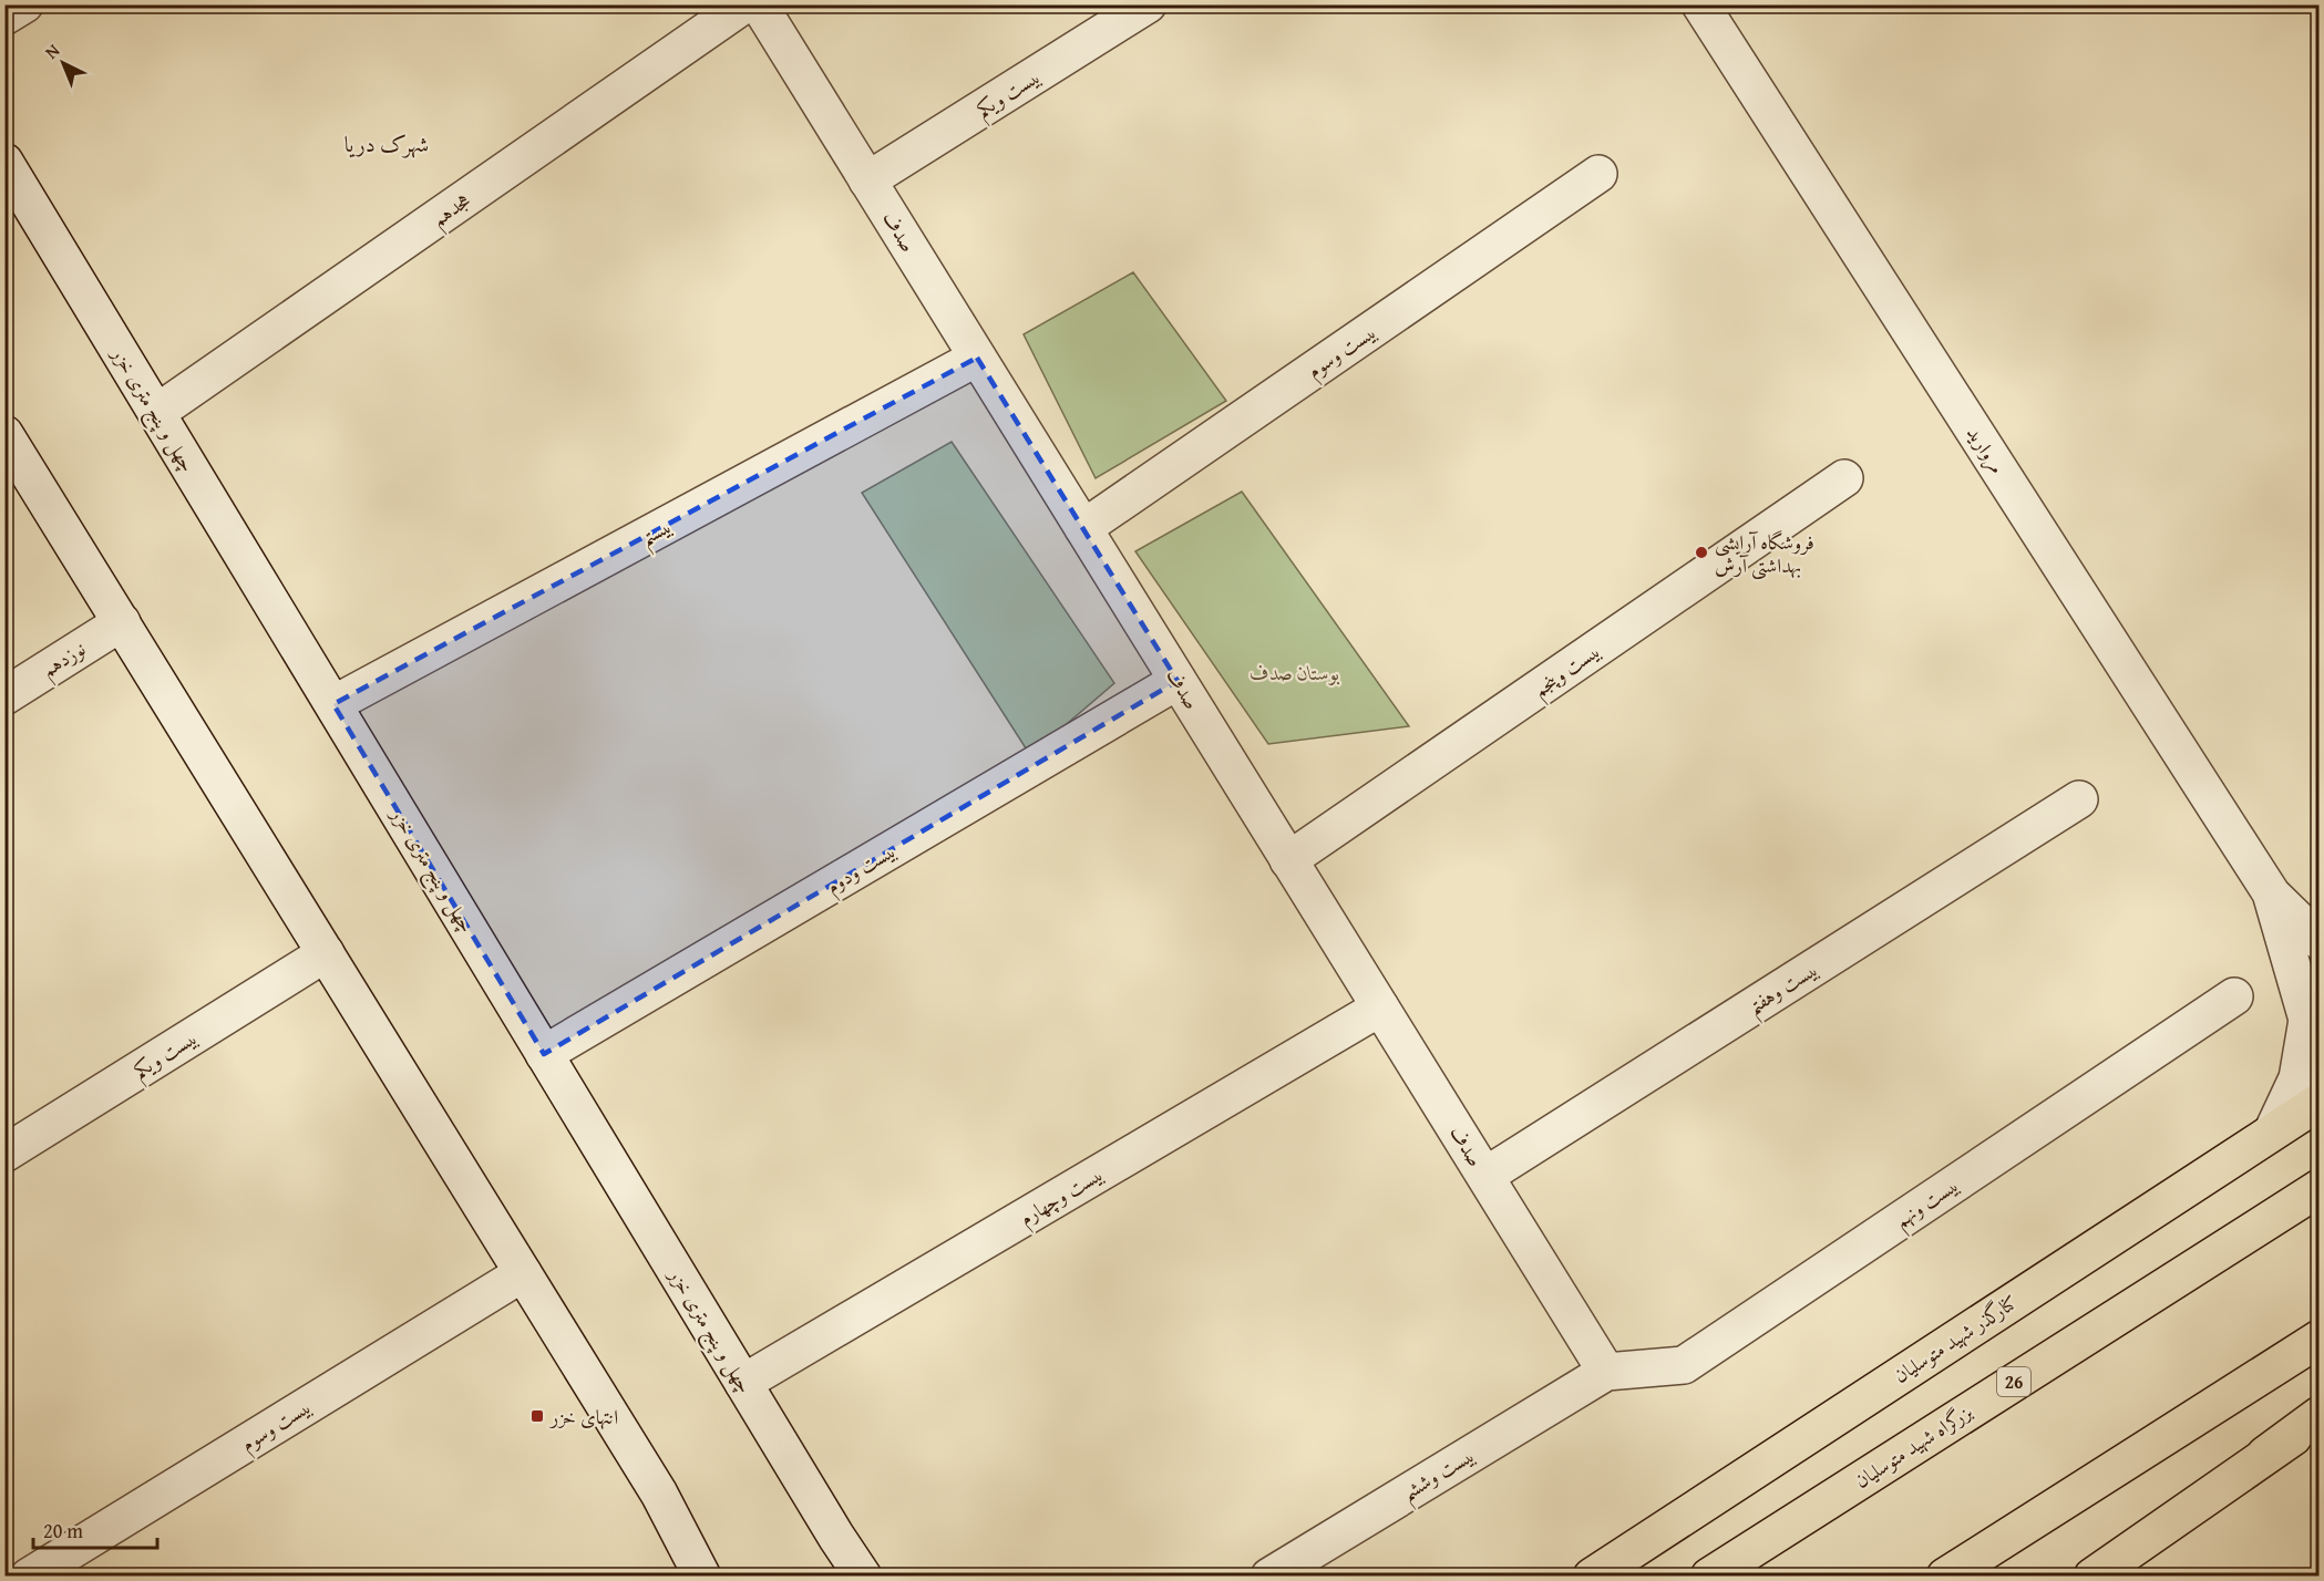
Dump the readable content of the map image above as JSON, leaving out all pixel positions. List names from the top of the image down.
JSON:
{
  "streets": {
    "main road": ["کنارگذر شهید متوسلیان", "26", "بزرگراه شهید متوسلیان"],
    "street": [
      "بیست ویکم",
      "هجدهم",
      "صدف",
      "بیست وسوم",
      "چهل و پنج متری خزر",
      "مروارید",
      "بیستم",
      "نوزدهم",
      "بیست وپنجم",
      "بیست ودوم",
      "بیست وهفتم",
      "بیست وچهارم",
      "بیست ونهم",
      "بیست وششم"
    ]
  },
  "crossings": [
    ["بیست ویکم", "صدف"],
    ["هجدهم", "چهل و پنج متری خزر"],
    ["صدف", "بیست وسوم"],
    ["صدف", "بیستم"],
    ["صدف", "بیست وپنجم"],
    ["صدف", "بیست ودوم"],
    ["صدف", "بیست وهفتم"],
    ["صدف", "بیست وچهارم"],
    ["صدف", "بیست ونهم"],
    ["صدف", "بیست وششم"],
    ["چهل و پنج متری خزر", "بیستم"],
    ["چهل و پنج متری خزر", "بیست ودوم"],
    ["چهل و پنج متری خزر", "بیست وچهارم"],
    ["بیست ونهم", "بیست وششم"]
  ],
  "districts": ["شهرک دریا"],
  "parks": ["بوستان صدف"],
  "places": {
    "other": ["فروشگاه آرایشی بهداشتی آرش"],
    "transit": ["انتهای خزر"]
  },
  "scale_bar": "20 m",
  "north": "top left"
}
